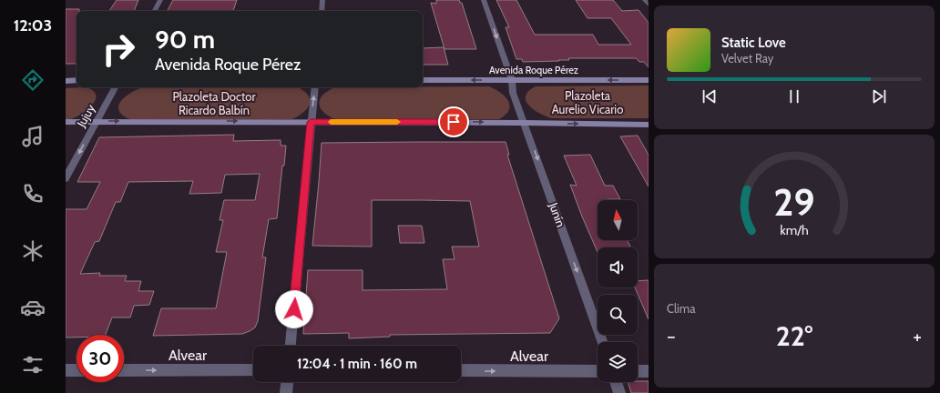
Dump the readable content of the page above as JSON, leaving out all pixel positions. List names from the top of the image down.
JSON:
{
  "streets": {
    "main road": ["Avenida Roque Pérez"],
    "street": ["Jujuy", "Junín", "Alvear"]
  },
  "crossings": [
    ["Avenida Roque Pérez", "Junín"]
  ],
  "one_way": ["Jujuy", "Junín", "Alvear"],
  "parks": ["Plazoleta Aurelio Vicario", "Plazoleta Doctor Ricardo Balbín"],
  "north": "top",
  "page": {
    "tabs": "12:03",
    "turn": ["90 m", "Avenida Roque Pérez"],
    "song": ["Static Love", "Velvet Ray"],
    "tile": "Clima",
    "heat": ["−", "22°", "+"],
    "limit": "30",
    "trip": "12:04 · 1 min · 160 m",
    "gauge": ["29", "km/h"]
  }
}
